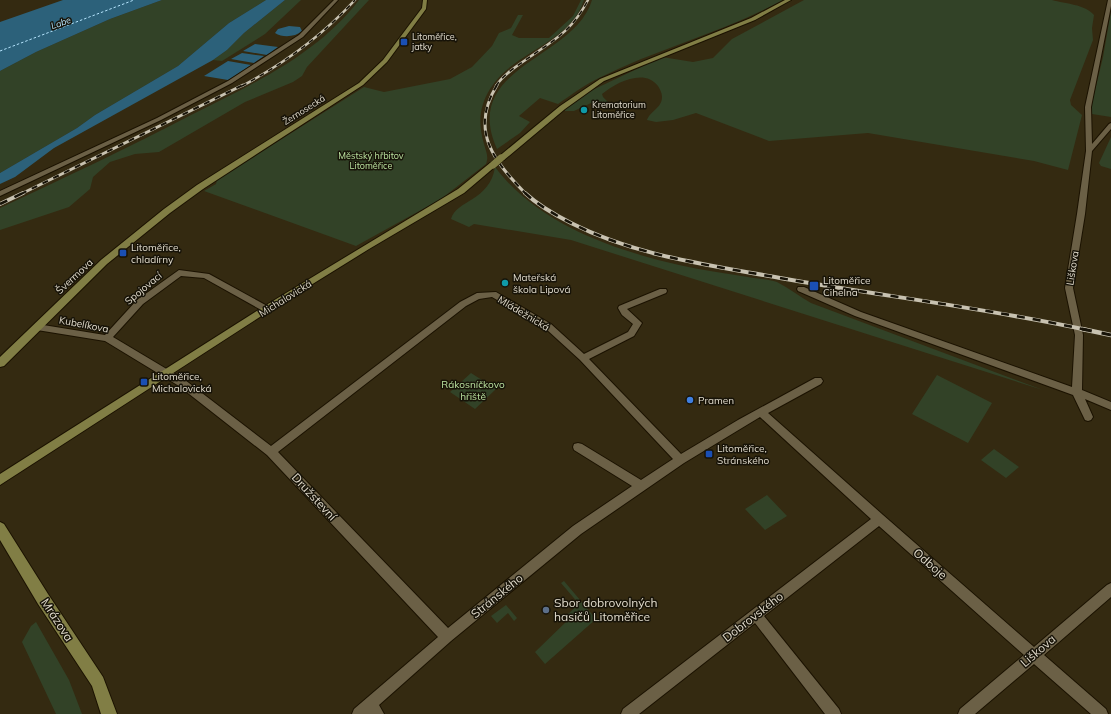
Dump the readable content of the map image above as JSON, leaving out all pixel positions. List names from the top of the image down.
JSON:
{
  "streets": {
    "street": [
      "Žernosecká",
      "Liškova",
      "Švermova",
      "Spojovací",
      "Michalovická",
      "Mládežnická",
      "Kubelíkova",
      "Družstevní",
      "Odboje",
      "Stránského",
      "Dobrovského",
      "Mrázova"
    ]
  },
  "crossings": [
    ["Žernosecká", "Švermova"],
    ["Liškova", "Odboje"],
    ["Švermova", "Kubelíkova"],
    ["Spojovací", "Michalovická"],
    ["Spojovací", "Kubelíkova"],
    ["Michalovická", "Kubelíkova"],
    ["Michalovická", "Družstevní"],
    ["Mládežnická", "Družstevní"],
    ["Mládežnická", "Stránského"],
    ["Kubelíkova", "Družstevní"],
    ["Družstevní", "Stránského"],
    ["Odboje", "Stránského"],
    ["Odboje", "Dobrovského"]
  ],
  "water": ["Labe"],
  "parks": ["Městský hřbitov Litoměřice", "Rákosníčkovo hřiště"],
  "places": {
    "transit": [
      "Litoměřice, jatky",
      "Litoměřice, chladírny",
      "Litoměřice Cihelna",
      "Litoměřice, Michalovická",
      "Litoměřice, Stránského"
    ],
    "other": [
      "Krematorium Litoměřice",
      "Mateřská škola Lipová",
      "Pramen",
      "Sbor dobrovolných hasičů Litoměřice"
    ]
  }
}
